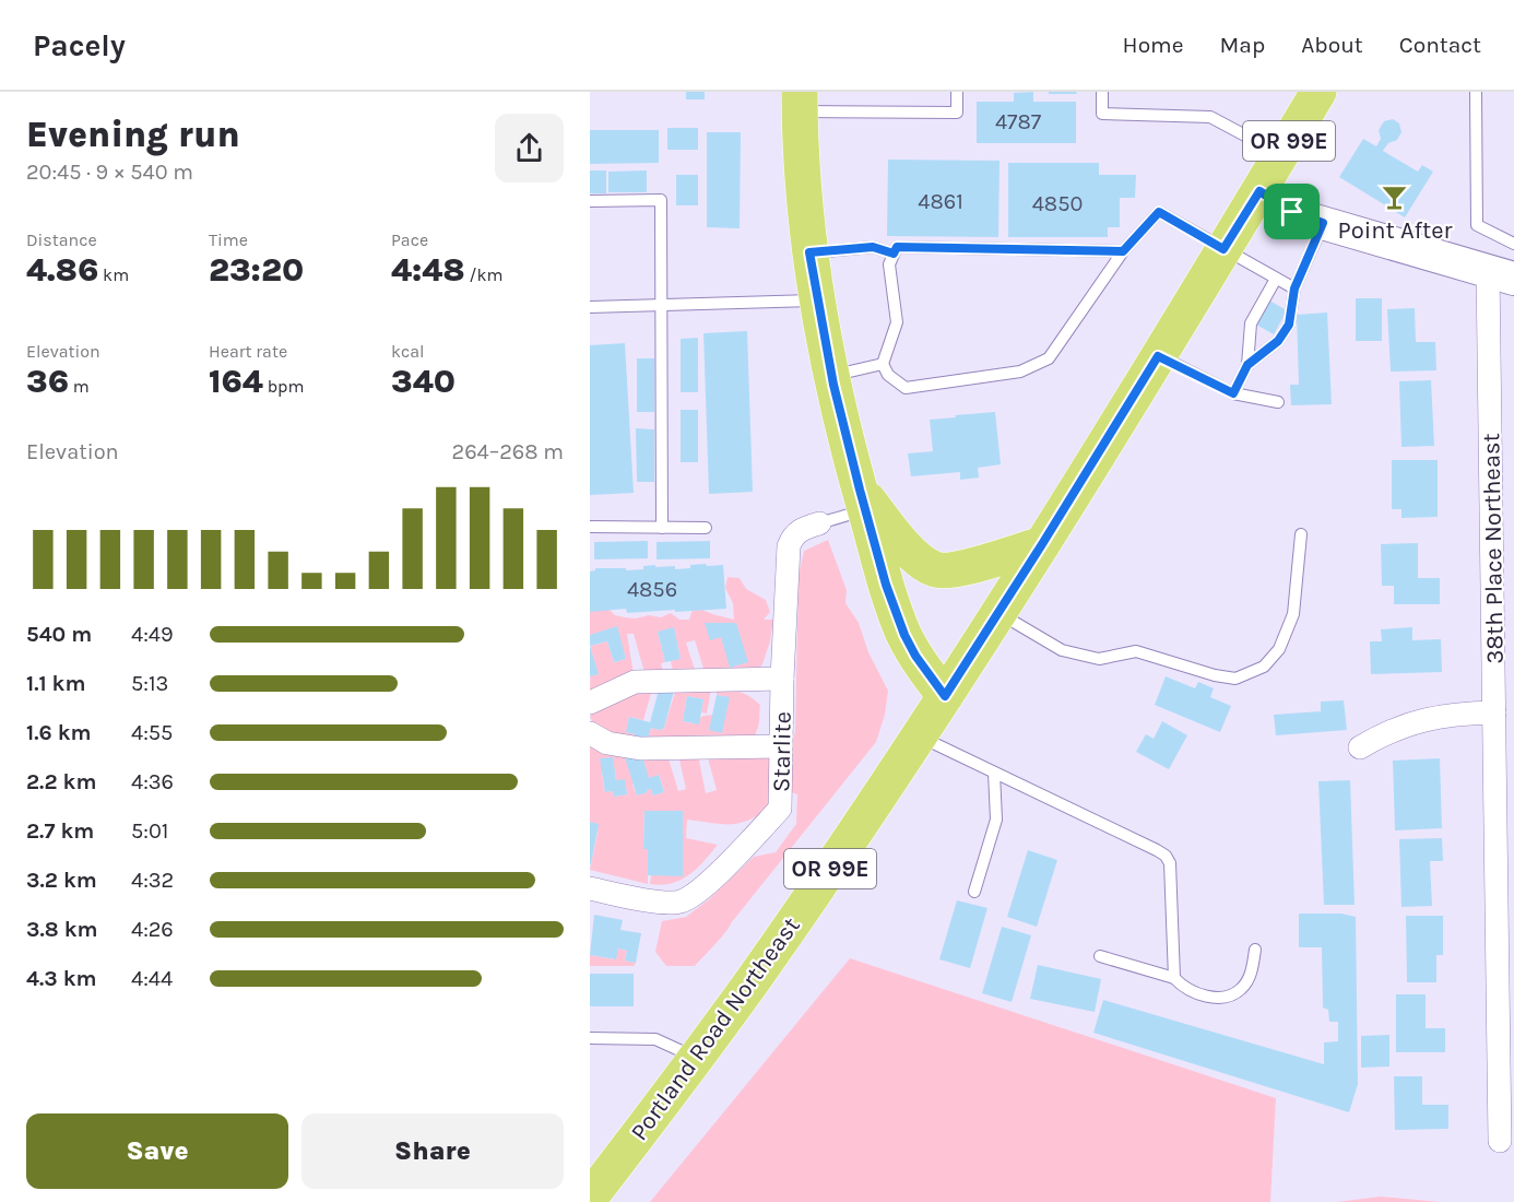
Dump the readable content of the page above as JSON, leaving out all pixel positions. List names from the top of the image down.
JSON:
{
  "streets": {
    "main road": ["OR 99E", "Portland Road Northeast"],
    "street": ["38th Place Northeast", "Starlite"]
  },
  "places": {
    "bar": ["Point After"]
  },
  "house_numbers": [
    "4787",
    "4861",
    "4850",
    "4856"
  ],
  "page": {
    "header": "Pacely",
    "nav": [
      "Home",
      "Map",
      "About",
      "Contact"
    ],
    "heading": ["Evening run", "20:45 · 9 × 540 m"],
    "stats": [
      ["Distance", "4.86 km"],
      ["Time", "23:20"],
      ["Pace", "4:48 /km"],
      ["Elevation", "36 m"],
      ["Heart rate", "164 bpm"],
      ["kcal", "340"]
    ],
    "chart": ["Elevation", "264–268 m"],
    "list": [
      {
        "name": "540 m",
        "note": "4:49"
      },
      {
        "name": "1.1 km",
        "note": "5:13"
      },
      {
        "name": "1.6 km",
        "note": "4:55"
      },
      {
        "name": "2.2 km",
        "note": "4:36"
      },
      {
        "name": "2.7 km",
        "note": "5:01"
      },
      {
        "name": "3.2 km",
        "note": "4:32"
      },
      {
        "name": "3.8 km",
        "note": "4:26"
      },
      {
        "name": "4.3 km",
        "note": "4:44"
      }
    ],
    "buttons": ["Save", "Share"]
  }
}
